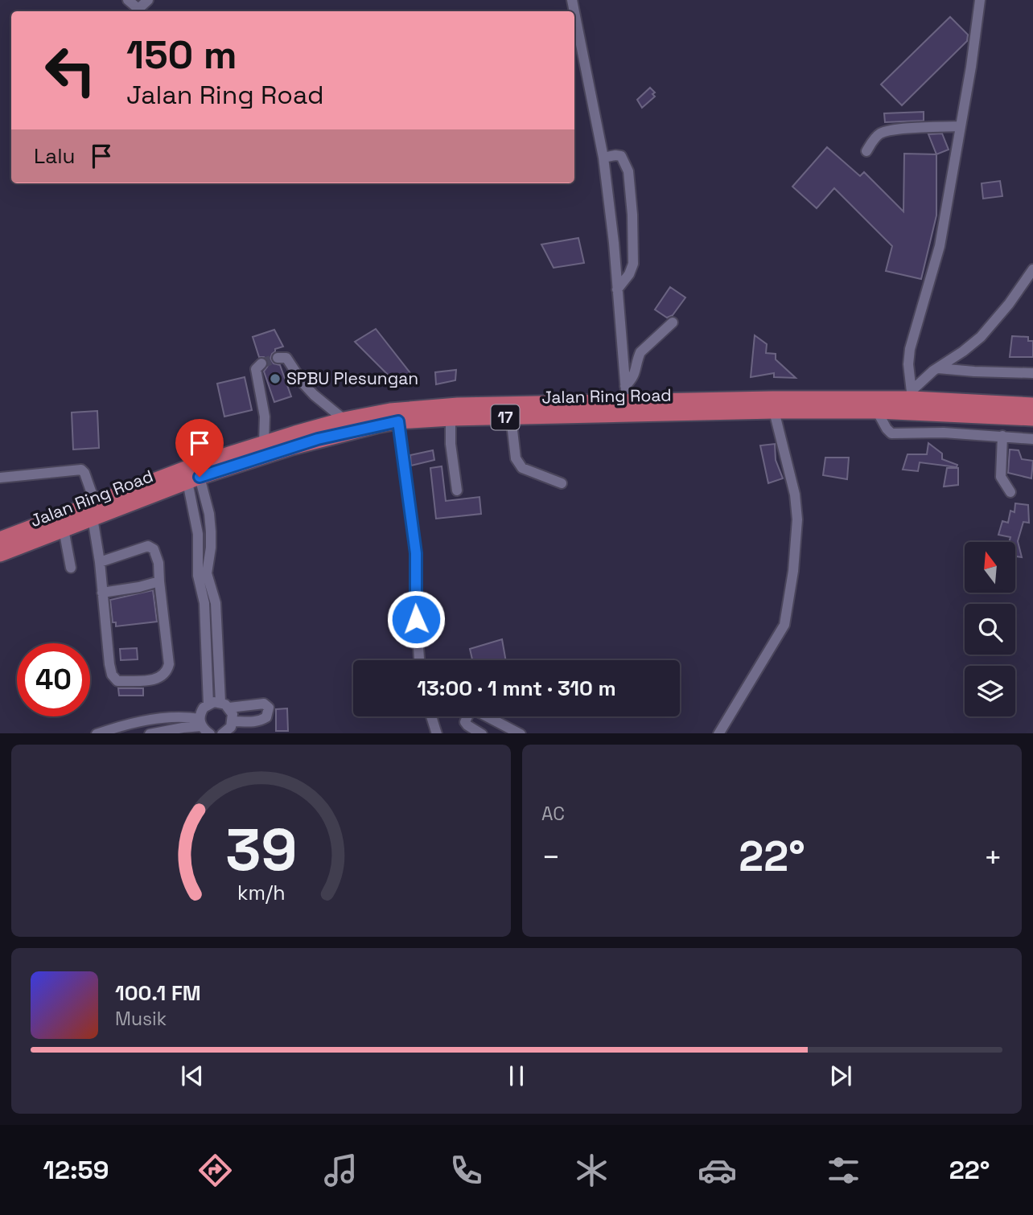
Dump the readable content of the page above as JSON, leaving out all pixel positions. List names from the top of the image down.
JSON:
{
  "streets": {
    "highway": ["Jalan Ring Road", "17"]
  },
  "places": ["SPBU Plesungan"],
  "north": "top",
  "page": {
    "turn": ["150 m", "Jalan Ring Road"],
    "then": "Lalu",
    "limit": "40",
    "trip": "13:00 · 1 mnt · 310 m",
    "tile": "AC",
    "heat": ["−", "22°", "+"],
    "song": ["100.1 FM", "Musik"],
    "tabs": ["12:59", "22°"],
    "gauge": ["39", "km/h"]
  }
}
